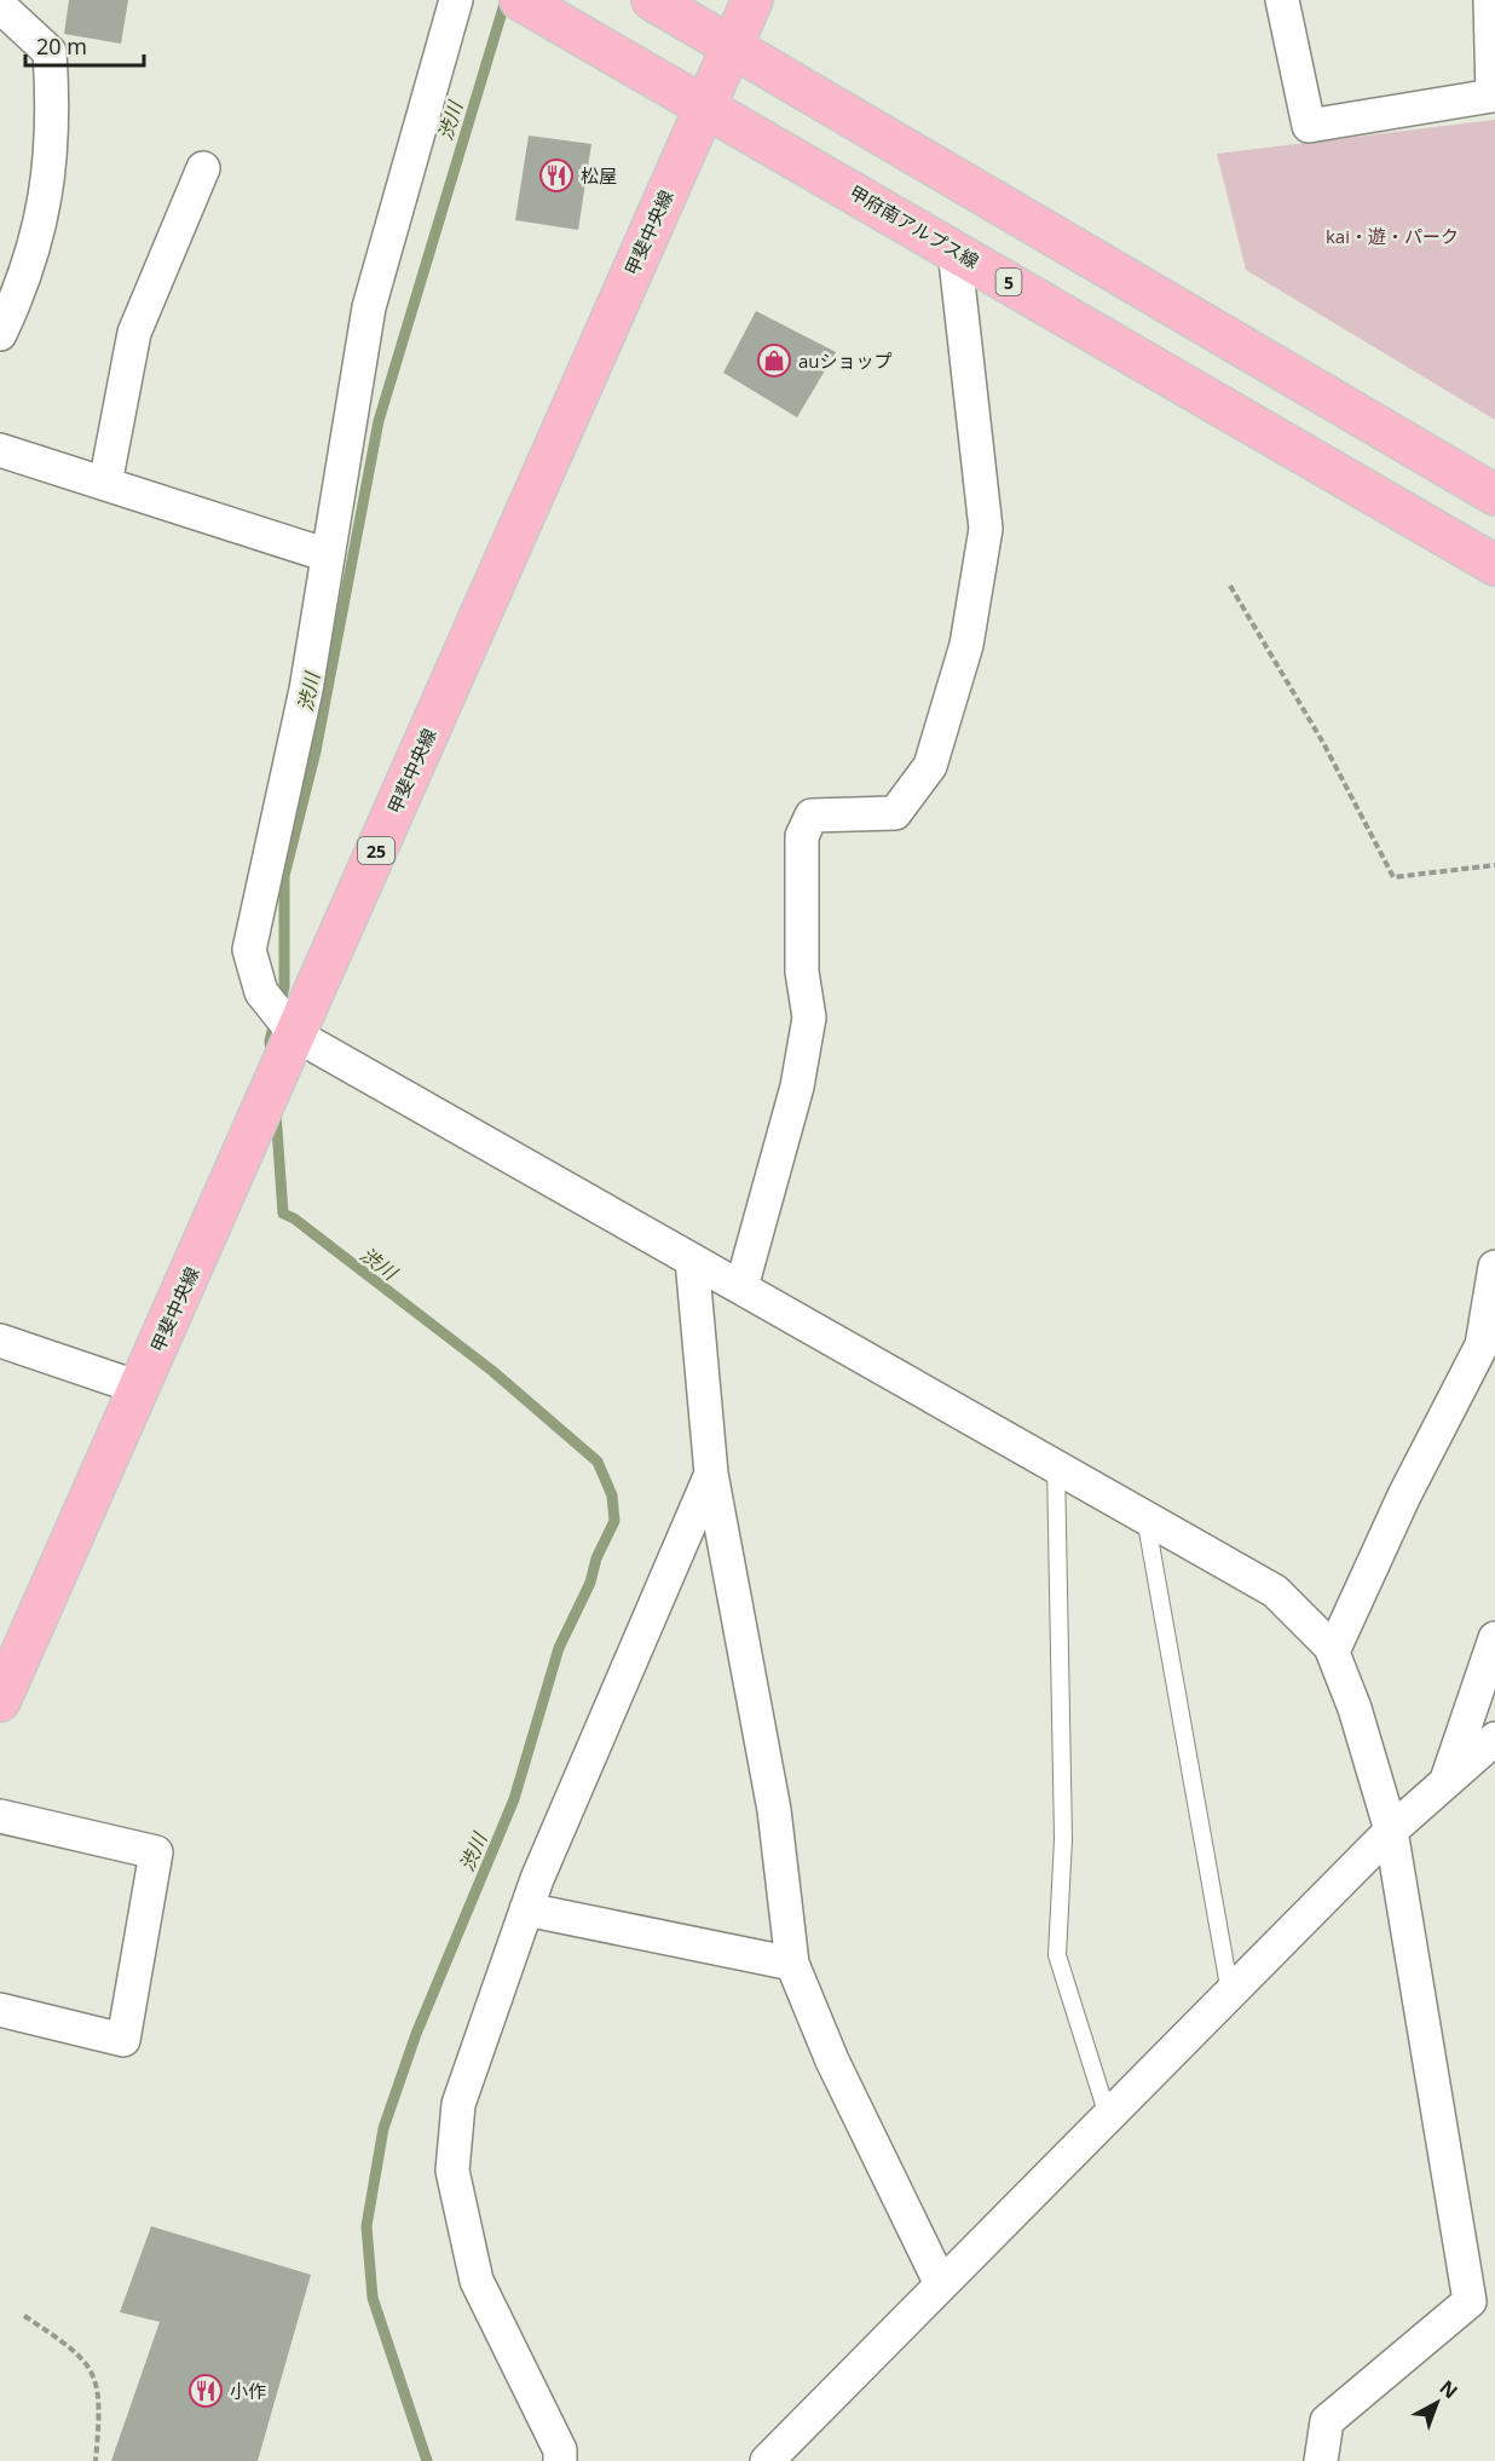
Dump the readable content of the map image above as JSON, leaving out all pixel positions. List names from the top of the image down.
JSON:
{
  "streets": {
    "main road": [
      "甲府南アルプス線",
      "甲斐中央線",
      "5",
      "25"
    ]
  },
  "crossings": [
    ["甲府南アルプス線", "甲斐中央線"]
  ],
  "water": ["渋川"],
  "parks": ["kai・遊・パーク"],
  "places": {
    "restaurant": ["松屋", "小作"],
    "shop": ["auショップ"]
  },
  "scale_bar": "20 m",
  "north": "top right"
}
